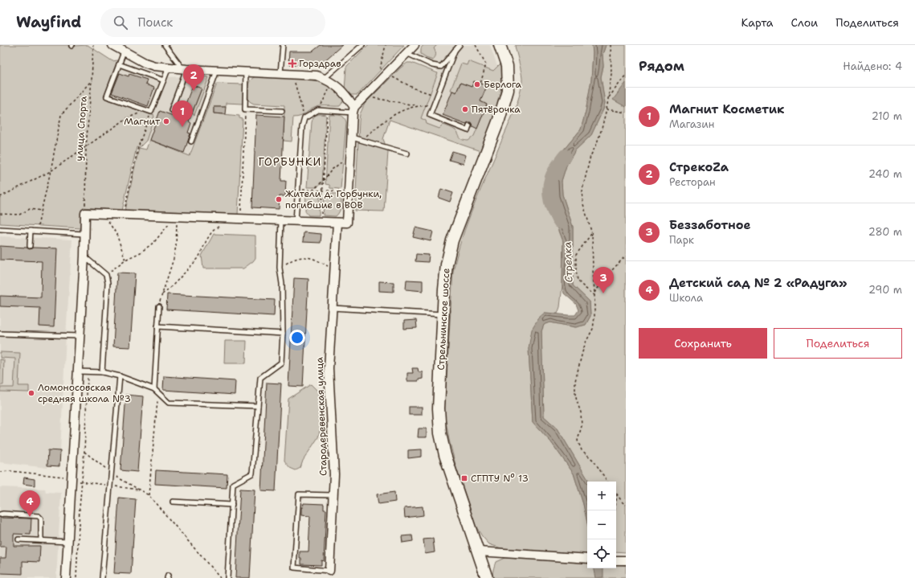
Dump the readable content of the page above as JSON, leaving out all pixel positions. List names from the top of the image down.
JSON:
{
  "streets": {
    "main road": ["Стрельнинское шоссе"],
    "street": ["Стародеревенская улица"],
    "path": ["улица Спорта"]
  },
  "districts": ["ГОРБУНКИ"],
  "water": ["Стрелка"],
  "places": {
    "health": ["Горздрав"],
    "other": [
      "Берлога",
      "Пятёрочка",
      "Магнит",
      "Жители д. Горбунки, погибшие в ВОВ",
      "Ломоносовская средняя школа №3"
    ],
    "transit": ["СГПТУ N⁰ 13"]
  },
  "page": {
    "header": "Wayfind",
    "search": "Поиск",
    "nav": ["Карта", "Слои", "Поделиться"],
    "heading": ["Рядом", "Найдено: 4"],
    "pins": [
      "2",
      "1",
      "3",
      "4"
    ],
    "list": [
      {
        "mark": "1",
        "name": "Магнит Косметик",
        "note": "Магазин",
        "value": "210 m"
      },
      {
        "mark": "2",
        "name": "СтрекоZа",
        "note": "Ресторан",
        "value": "240 m"
      },
      {
        "mark": "3",
        "name": "Беззаботное",
        "note": "Парк",
        "value": "280 m"
      },
      {
        "mark": "4",
        "name": "Детский сад № 2 «Радуга»",
        "note": "Школа",
        "value": "290 m"
      }
    ],
    "buttons": ["Сохранить", "Поделиться"],
    "map_buttons": ["+", "−"]
  }
}
